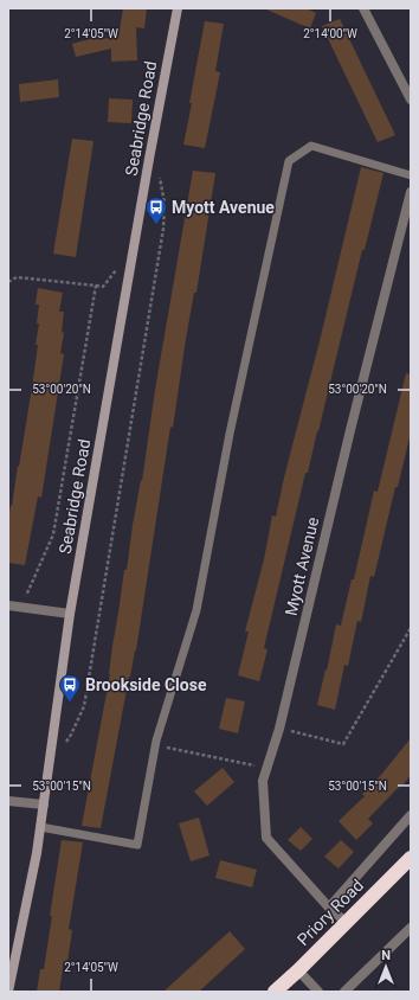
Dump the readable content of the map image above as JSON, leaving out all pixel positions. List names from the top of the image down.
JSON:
{
  "streets": {
    "highway": ["Priory Road"],
    "main road": ["Seabridge Road"],
    "street": ["Myott Avenue"]
  },
  "crossings": [
    ["Myott Avenue", "Priory Road"]
  ],
  "places": {
    "bus stop": ["Myott Avenue", "Brookside Close"]
  },
  "north": "top",
  "coordinates": [
    "2°14'05\"W",
    "2°14'00\"W",
    "53°00'20\"N",
    "53°00'15\"N"
  ]
}
